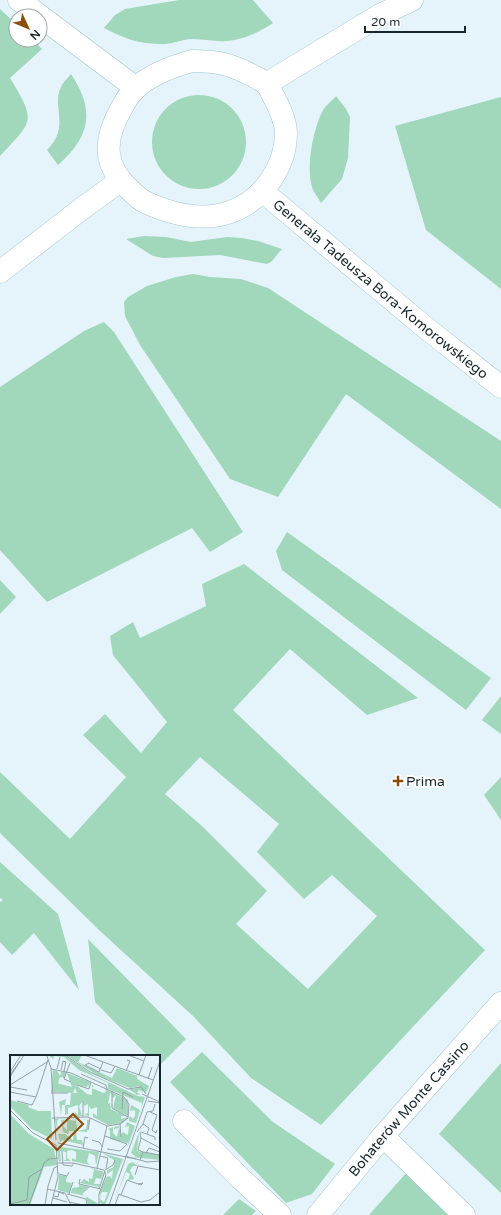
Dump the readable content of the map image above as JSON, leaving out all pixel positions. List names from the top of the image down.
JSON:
{
  "streets": {
    "street": ["Generała Tadeusza Bora-Komorowskiego", "Bohaterów Monte Cassino"]
  },
  "places": {
    "health": ["Prima"]
  },
  "scale_bar": "20 m",
  "north": "bottom right"
}
